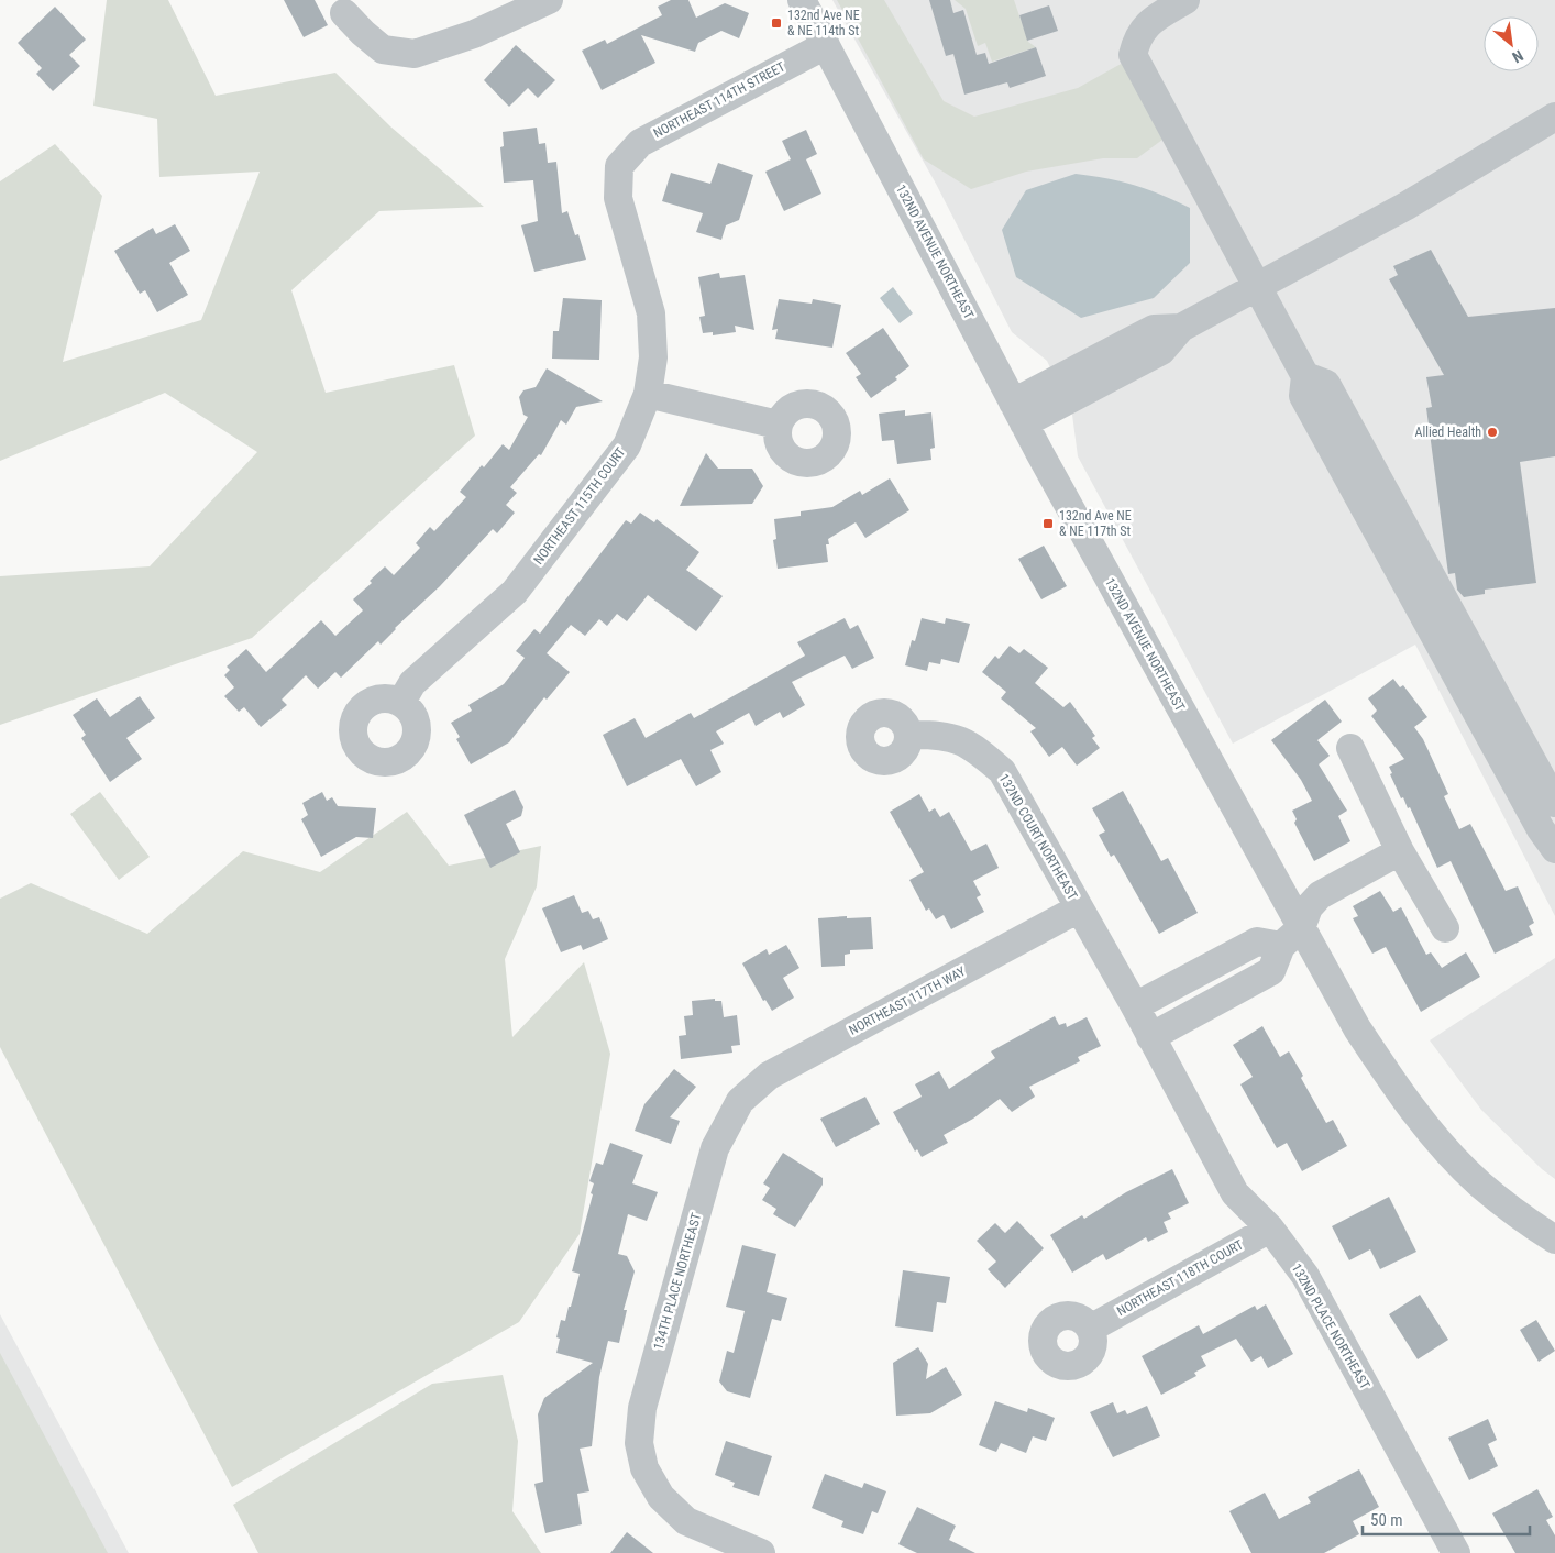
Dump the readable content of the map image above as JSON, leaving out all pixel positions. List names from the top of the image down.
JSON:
{
  "streets": {
    "street": [
      "NORTHEAST 114TH STREET",
      "132ND AVENUE NORTHEAST",
      "NORTHEAST 115TH COURT",
      "132ND COURT NORTHEAST",
      "NORTHEAST 117TH WAY",
      "NORTHEAST 118TH COURT",
      "134TH PLACE NORTHEAST",
      "132ND PLACE NORTHEAST"
    ]
  },
  "crossings": [
    ["NORTHEAST 114TH STREET", "132ND AVENUE NORTHEAST"],
    ["NORTHEAST 114TH STREET", "NORTHEAST 115TH COURT"],
    ["132ND COURT NORTHEAST", "NORTHEAST 117TH WAY"],
    ["132ND COURT NORTHEAST", "132ND PLACE NORTHEAST"],
    ["NORTHEAST 117TH WAY", "134TH PLACE NORTHEAST"],
    ["NORTHEAST 117TH WAY", "132ND PLACE NORTHEAST"],
    ["NORTHEAST 118TH COURT", "132ND PLACE NORTHEAST"]
  ],
  "places": {
    "transit": ["132nd Ave NE & NE 114th St", "132nd Ave NE & NE 117th St"],
    "other": ["Allied Health"]
  },
  "scale_bar": "50 m",
  "north": "bottom right"
}
